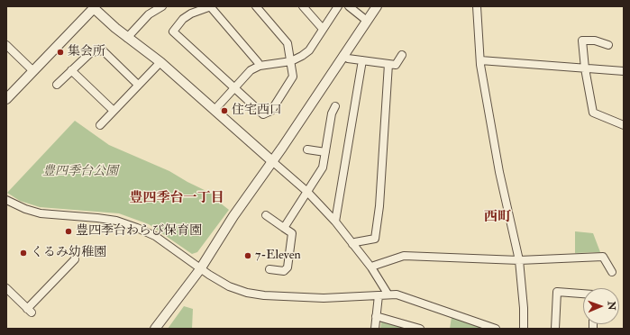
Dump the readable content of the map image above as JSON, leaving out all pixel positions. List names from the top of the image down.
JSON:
{
  "districts": ["豊四季台一丁目", "西町"],
  "parks": ["豊四季台公園"],
  "places": [
    "集会所",
    "住宅西口",
    "豊四季台わらび保育園",
    "くるみ幼稚園",
    "7-Eleven"
  ],
  "north": "right"
}
